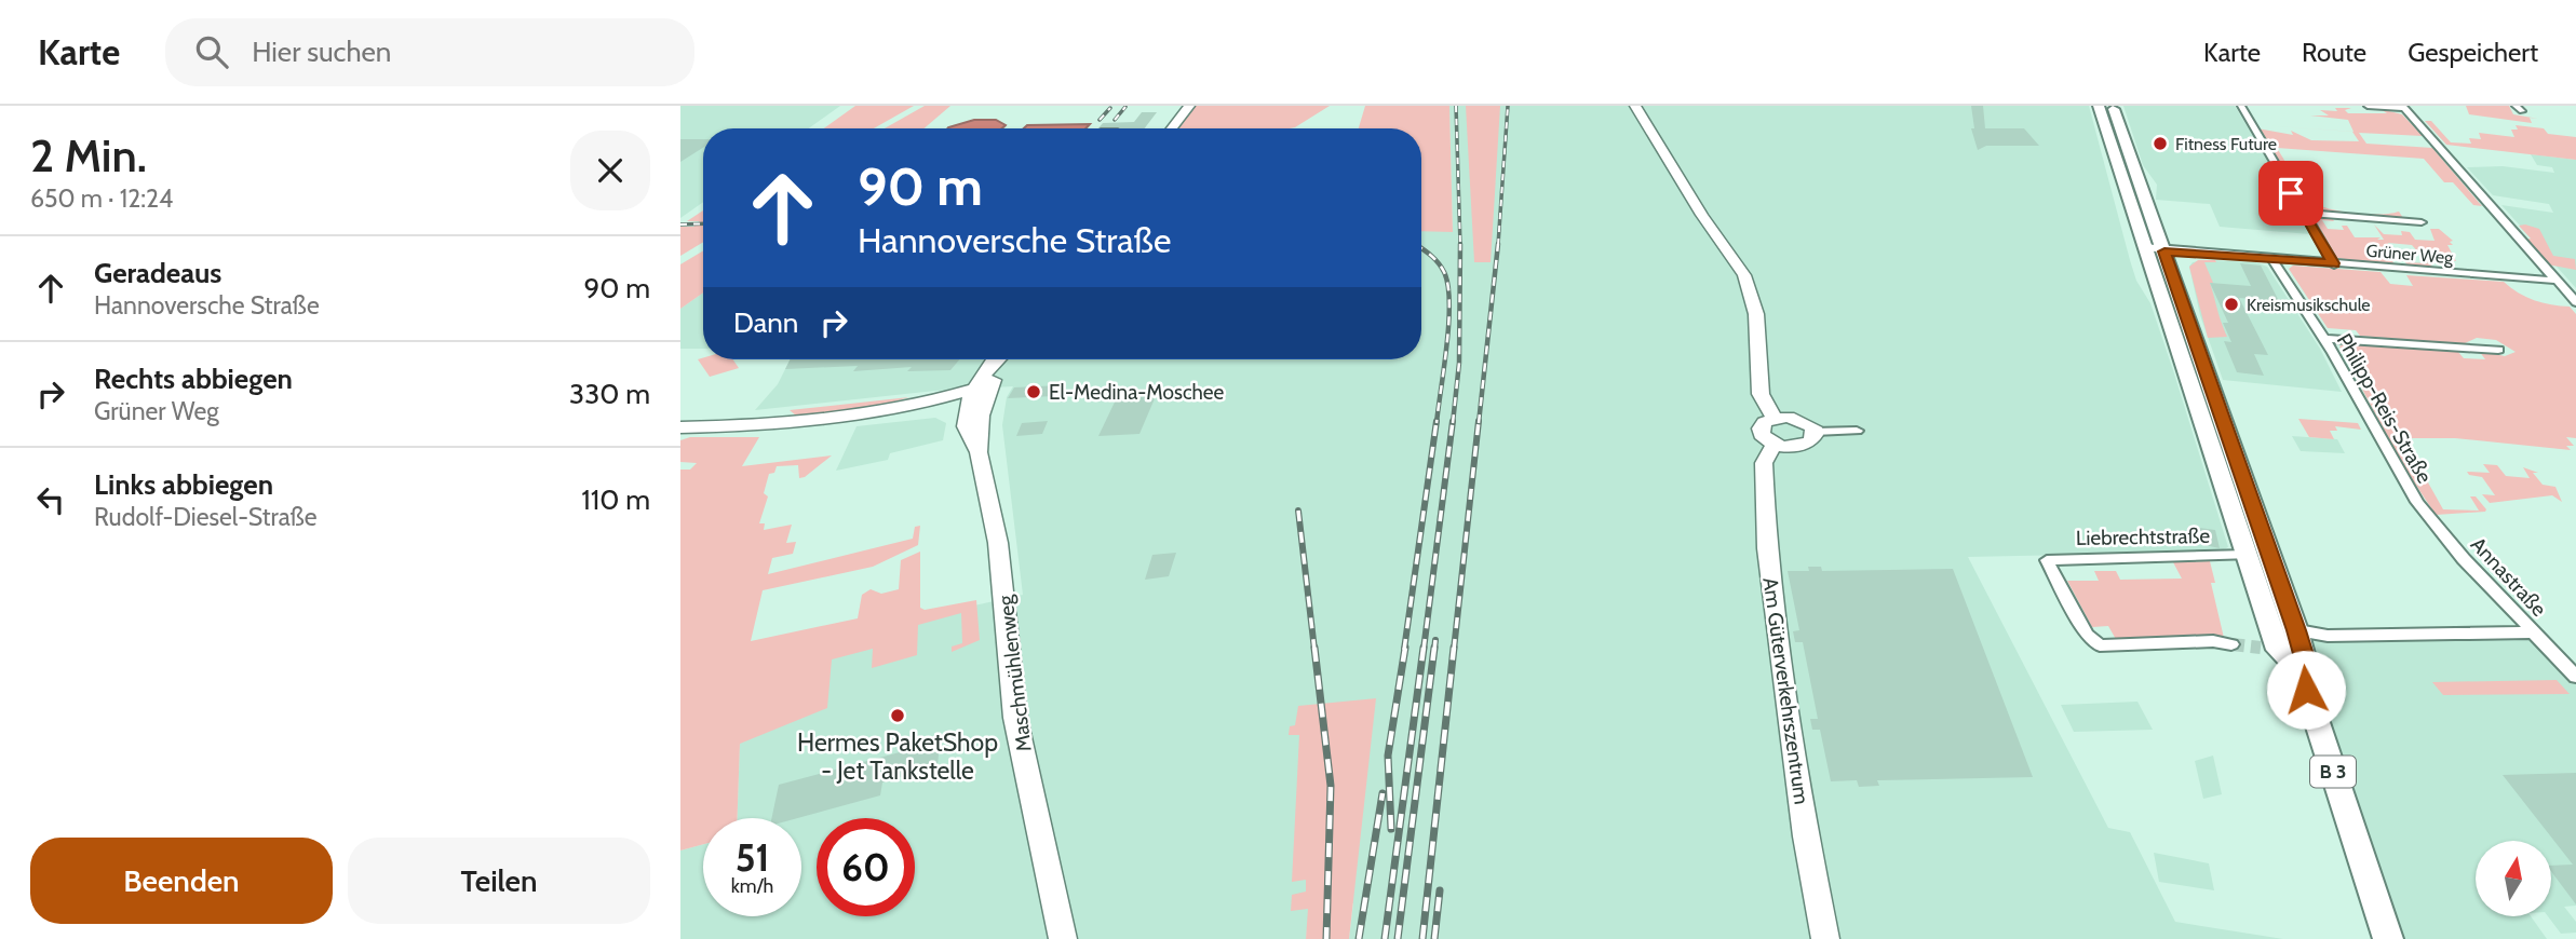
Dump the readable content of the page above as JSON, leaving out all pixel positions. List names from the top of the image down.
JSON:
{
  "streets": {
    "main road": ["B 3"],
    "street": [
      "Grüner Weg",
      "Philipp-Reis-Straße",
      "Liebrechtstraße",
      "Annastraße",
      "Maschmühlenweg",
      "Am Güterverkehrszentrum"
    ]
  },
  "crossings": [
    ["Grüner Weg", "Philipp-Reis-Straße"],
    ["Grüner Weg", "B 3"],
    ["Philipp-Reis-Straße", "Annastraße"],
    ["Liebrechtstraße", "B 3"]
  ],
  "places": [
    "Fitness Future",
    "Kreismusikschule",
    "El-Medina-Moschee",
    "Hermes PaketShop - Jet Tankstelle"
  ],
  "north": "top",
  "page": {
    "header": "Karte",
    "search": "Hier suchen",
    "nav": ["Karte", "Route", "Gespeichert"],
    "heading": ["2 Min.", "650 m · 12:24"],
    "turn": ["90 m", "Hannoversche Straße"],
    "list": [
      {
        "name": "Geradeaus",
        "note": "Hannoversche Straße",
        "value": "90 m"
      },
      {
        "name": "Rechts abbiegen",
        "note": "Grüner Weg",
        "value": "330 m"
      },
      {
        "name": "Links abbiegen",
        "note": "Rudolf-Diesel-Straße",
        "value": "110 m"
      }
    ],
    "then": "Dann",
    "speed": "51 km/h",
    "limit": "60",
    "buttons": ["Beenden", "Teilen"]
  }
}
